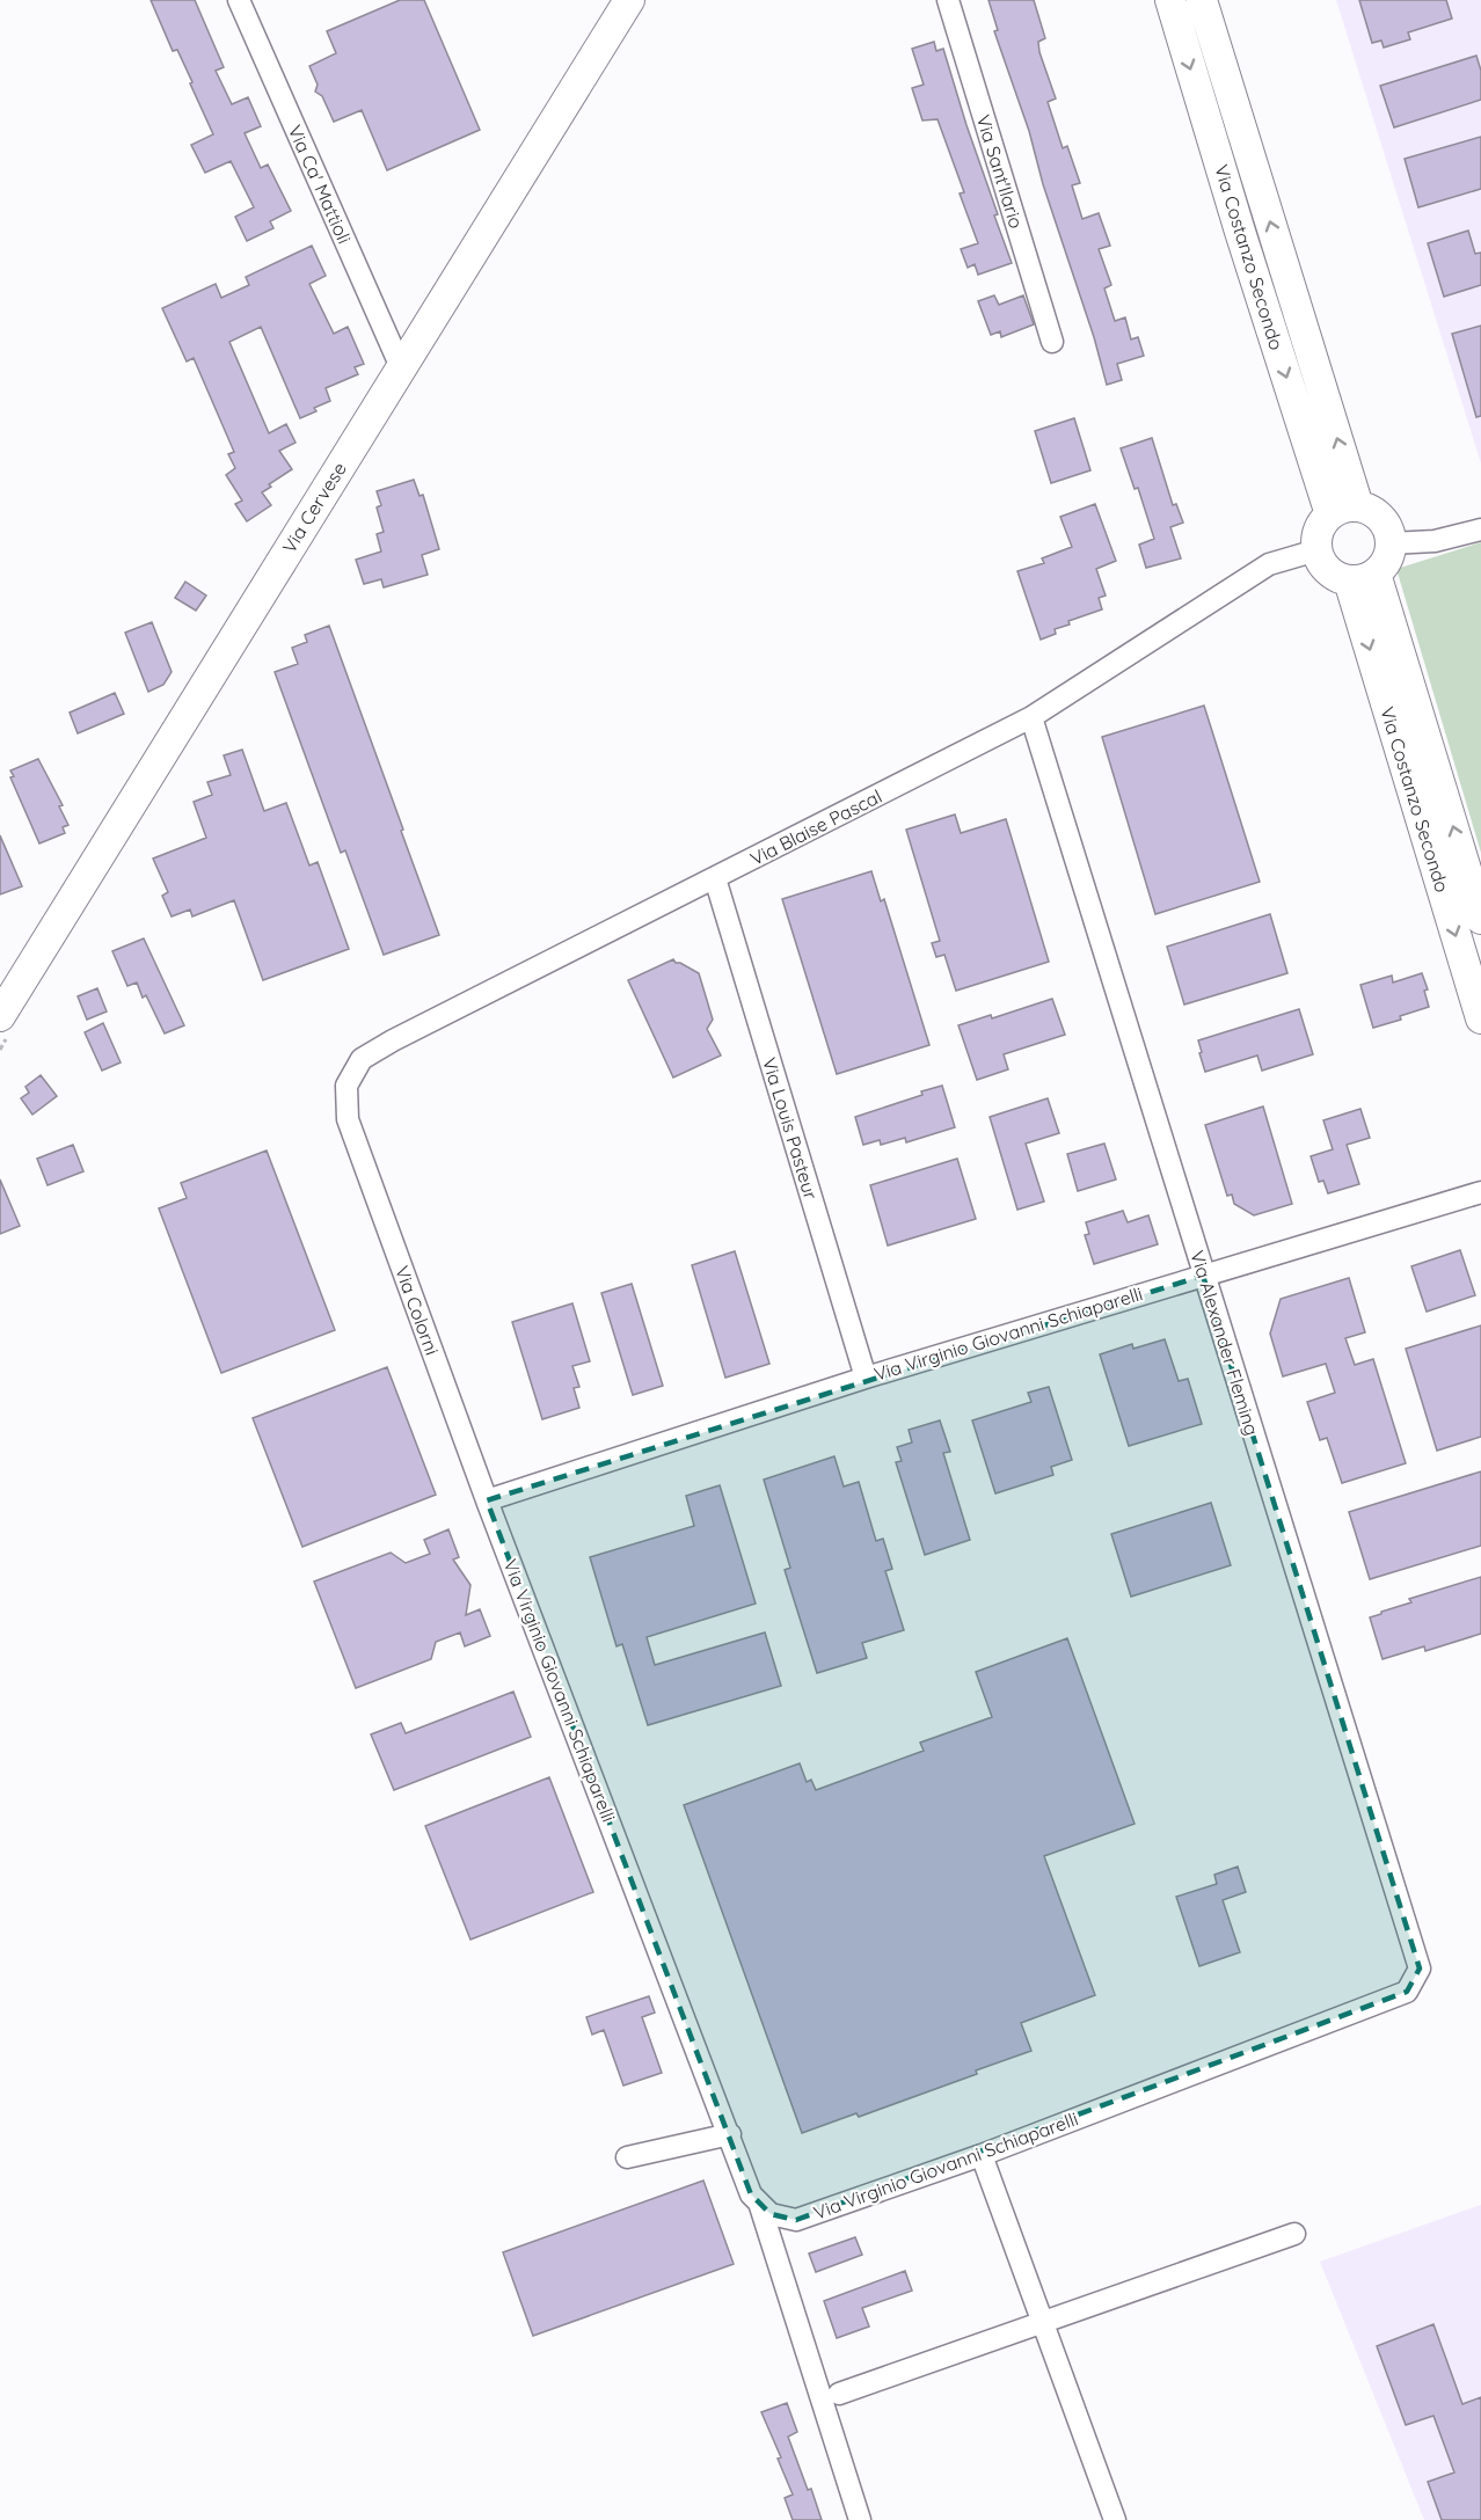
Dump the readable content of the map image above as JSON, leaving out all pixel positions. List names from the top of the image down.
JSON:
{
  "streets": {
    "street": [
      "Via Sant'Ilario",
      "Via Ca' Mattioli",
      "Via Costanzo Secondo",
      "Via Cervese",
      "Via Blaise Pascal",
      "Via Louis Pasteur",
      "Via Colorni",
      "Via Virginio Giovanni Schiaparelli",
      "Via Alexander Fleming"
    ]
  },
  "crossings": [
    ["Via Ca' Mattioli", "Via Cervese"],
    ["Via Costanzo Secondo", "Via Blaise Pascal"],
    ["Via Blaise Pascal", "Via Louis Pasteur"],
    ["Via Blaise Pascal", "Via Colorni"],
    ["Via Blaise Pascal", "Via Alexander Fleming"],
    ["Via Louis Pasteur", "Via Virginio Giovanni Schiaparelli"],
    ["Via Colorni", "Via Virginio Giovanni Schiaparelli"],
    ["Via Virginio Giovanni Schiaparelli", "Via Alexander Fleming"]
  ]
}
